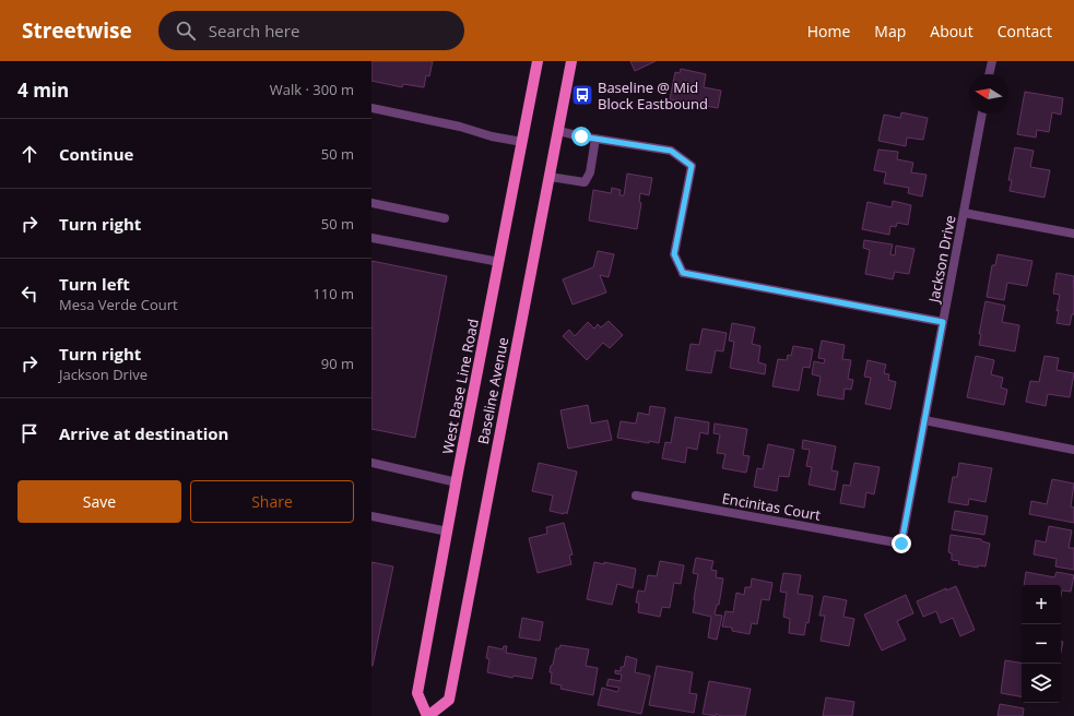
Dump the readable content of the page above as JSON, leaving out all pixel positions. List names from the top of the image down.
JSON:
{
  "streets": {
    "main road": ["West Base Line Road", "Baseline Avenue"],
    "street": ["Jackson Drive", "Encinitas Court"]
  },
  "crossings": [
    ["Jackson Drive", "Encinitas Court"],
    ["West Base Line Road", "Baseline Avenue"]
  ],
  "places": {
    "bus stop": ["Baseline @ Mid Block Eastbound"]
  },
  "north": "left",
  "page": {
    "header": "Streetwise",
    "search": "Search here",
    "nav": [
      "Home",
      "Map",
      "About",
      "Contact"
    ],
    "heading": ["4 min", "Walk · 300 m"],
    "list": [
      ["Continue", "50 m"],
      ["Turn right", "50 m"],
      ["Turn left", "Mesa Verde Court", "110 m"],
      ["Turn right", "Jackson Drive", "90 m"],
      "Arrive at destination"
    ],
    "buttons": ["Save", "Share"],
    "map_buttons": ["+", "−"]
  }
}
